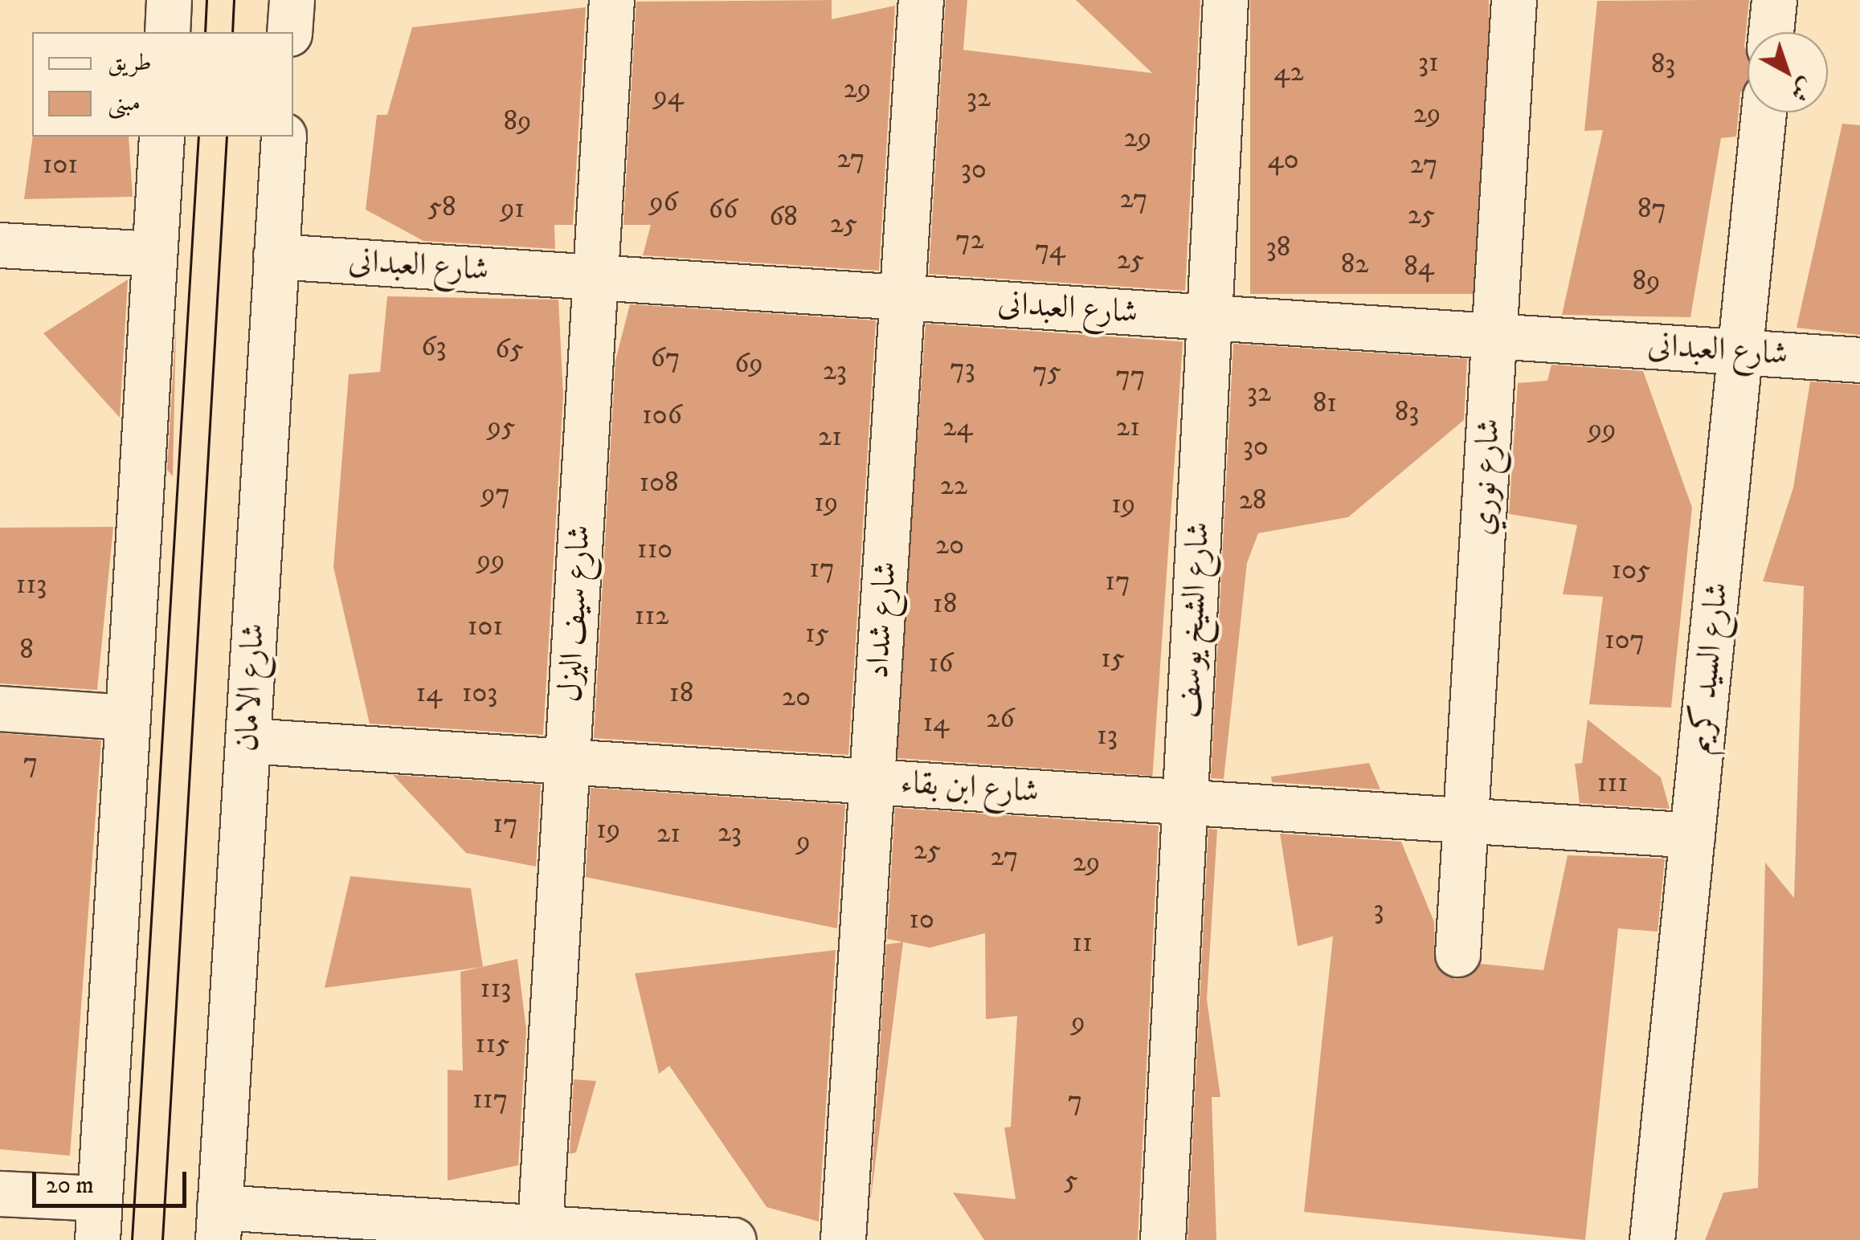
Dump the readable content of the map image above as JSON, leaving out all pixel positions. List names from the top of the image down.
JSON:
{
  "streets": {
    "street": [
      "شارع العبدانى",
      "شارع نوري",
      "شارع سيف اليزل",
      "شارع شداد",
      "شارع الشيخ يوسف",
      "شارع السيد كريم",
      "شارع الامان",
      "شارع ابن بقاء"
    ]
  },
  "crossings": [
    ["شارع العبدانى", "شارع نوري"],
    ["شارع العبدانى", "شارع سيف اليزل"],
    ["شارع العبدانى", "شارع شداد"],
    ["شارع العبدانى", "شارع الشيخ يوسف"],
    ["شارع العبدانى", "شارع السيد كريم"],
    ["شارع العبدانى", "شارع الامان"],
    ["شارع نوري", "شارع ابن بقاء"],
    ["شارع سيف اليزل", "شارع ابن بقاء"],
    ["شارع شداد", "شارع ابن بقاء"],
    ["شارع الشيخ يوسف", "شارع ابن بقاء"],
    ["شارع السيد كريم", "شارع ابن بقاء"],
    ["شارع الامان", "شارع ابن بقاء"]
  ],
  "house_numbers": [
    "31",
    "83",
    "42",
    "29",
    "94",
    "32",
    "29",
    "89",
    "29",
    "27",
    "40",
    "101",
    "27",
    "30",
    "27",
    "96",
    "58",
    "91",
    "87",
    "66",
    "25",
    "68",
    "25",
    "72",
    "38",
    "74",
    "25",
    "82",
    "84",
    "89",
    "63",
    "65",
    "67",
    "69",
    "73",
    "23",
    "75",
    "77",
    "32",
    "81",
    "83",
    "106",
    "95",
    "24",
    "21",
    "99",
    "21",
    "30",
    "108",
    "22",
    "97",
    "28",
    "19",
    "19",
    "20",
    "110",
    "99",
    "17",
    "105",
    "17",
    "113",
    "18",
    "112",
    "101",
    "15",
    "107",
    "8",
    "15",
    "16",
    "14",
    "103",
    "18",
    "20",
    "26",
    "14",
    "13",
    "7",
    "111",
    "17",
    "19",
    "23",
    "21",
    "9",
    "25",
    "27",
    "29",
    "3",
    "10",
    "11",
    "113",
    "9",
    "115",
    "117",
    "7",
    "5"
  ],
  "legend": ["طريق", "مبنى"],
  "scale_bar": "20 m",
  "north": "bottom right"
}
